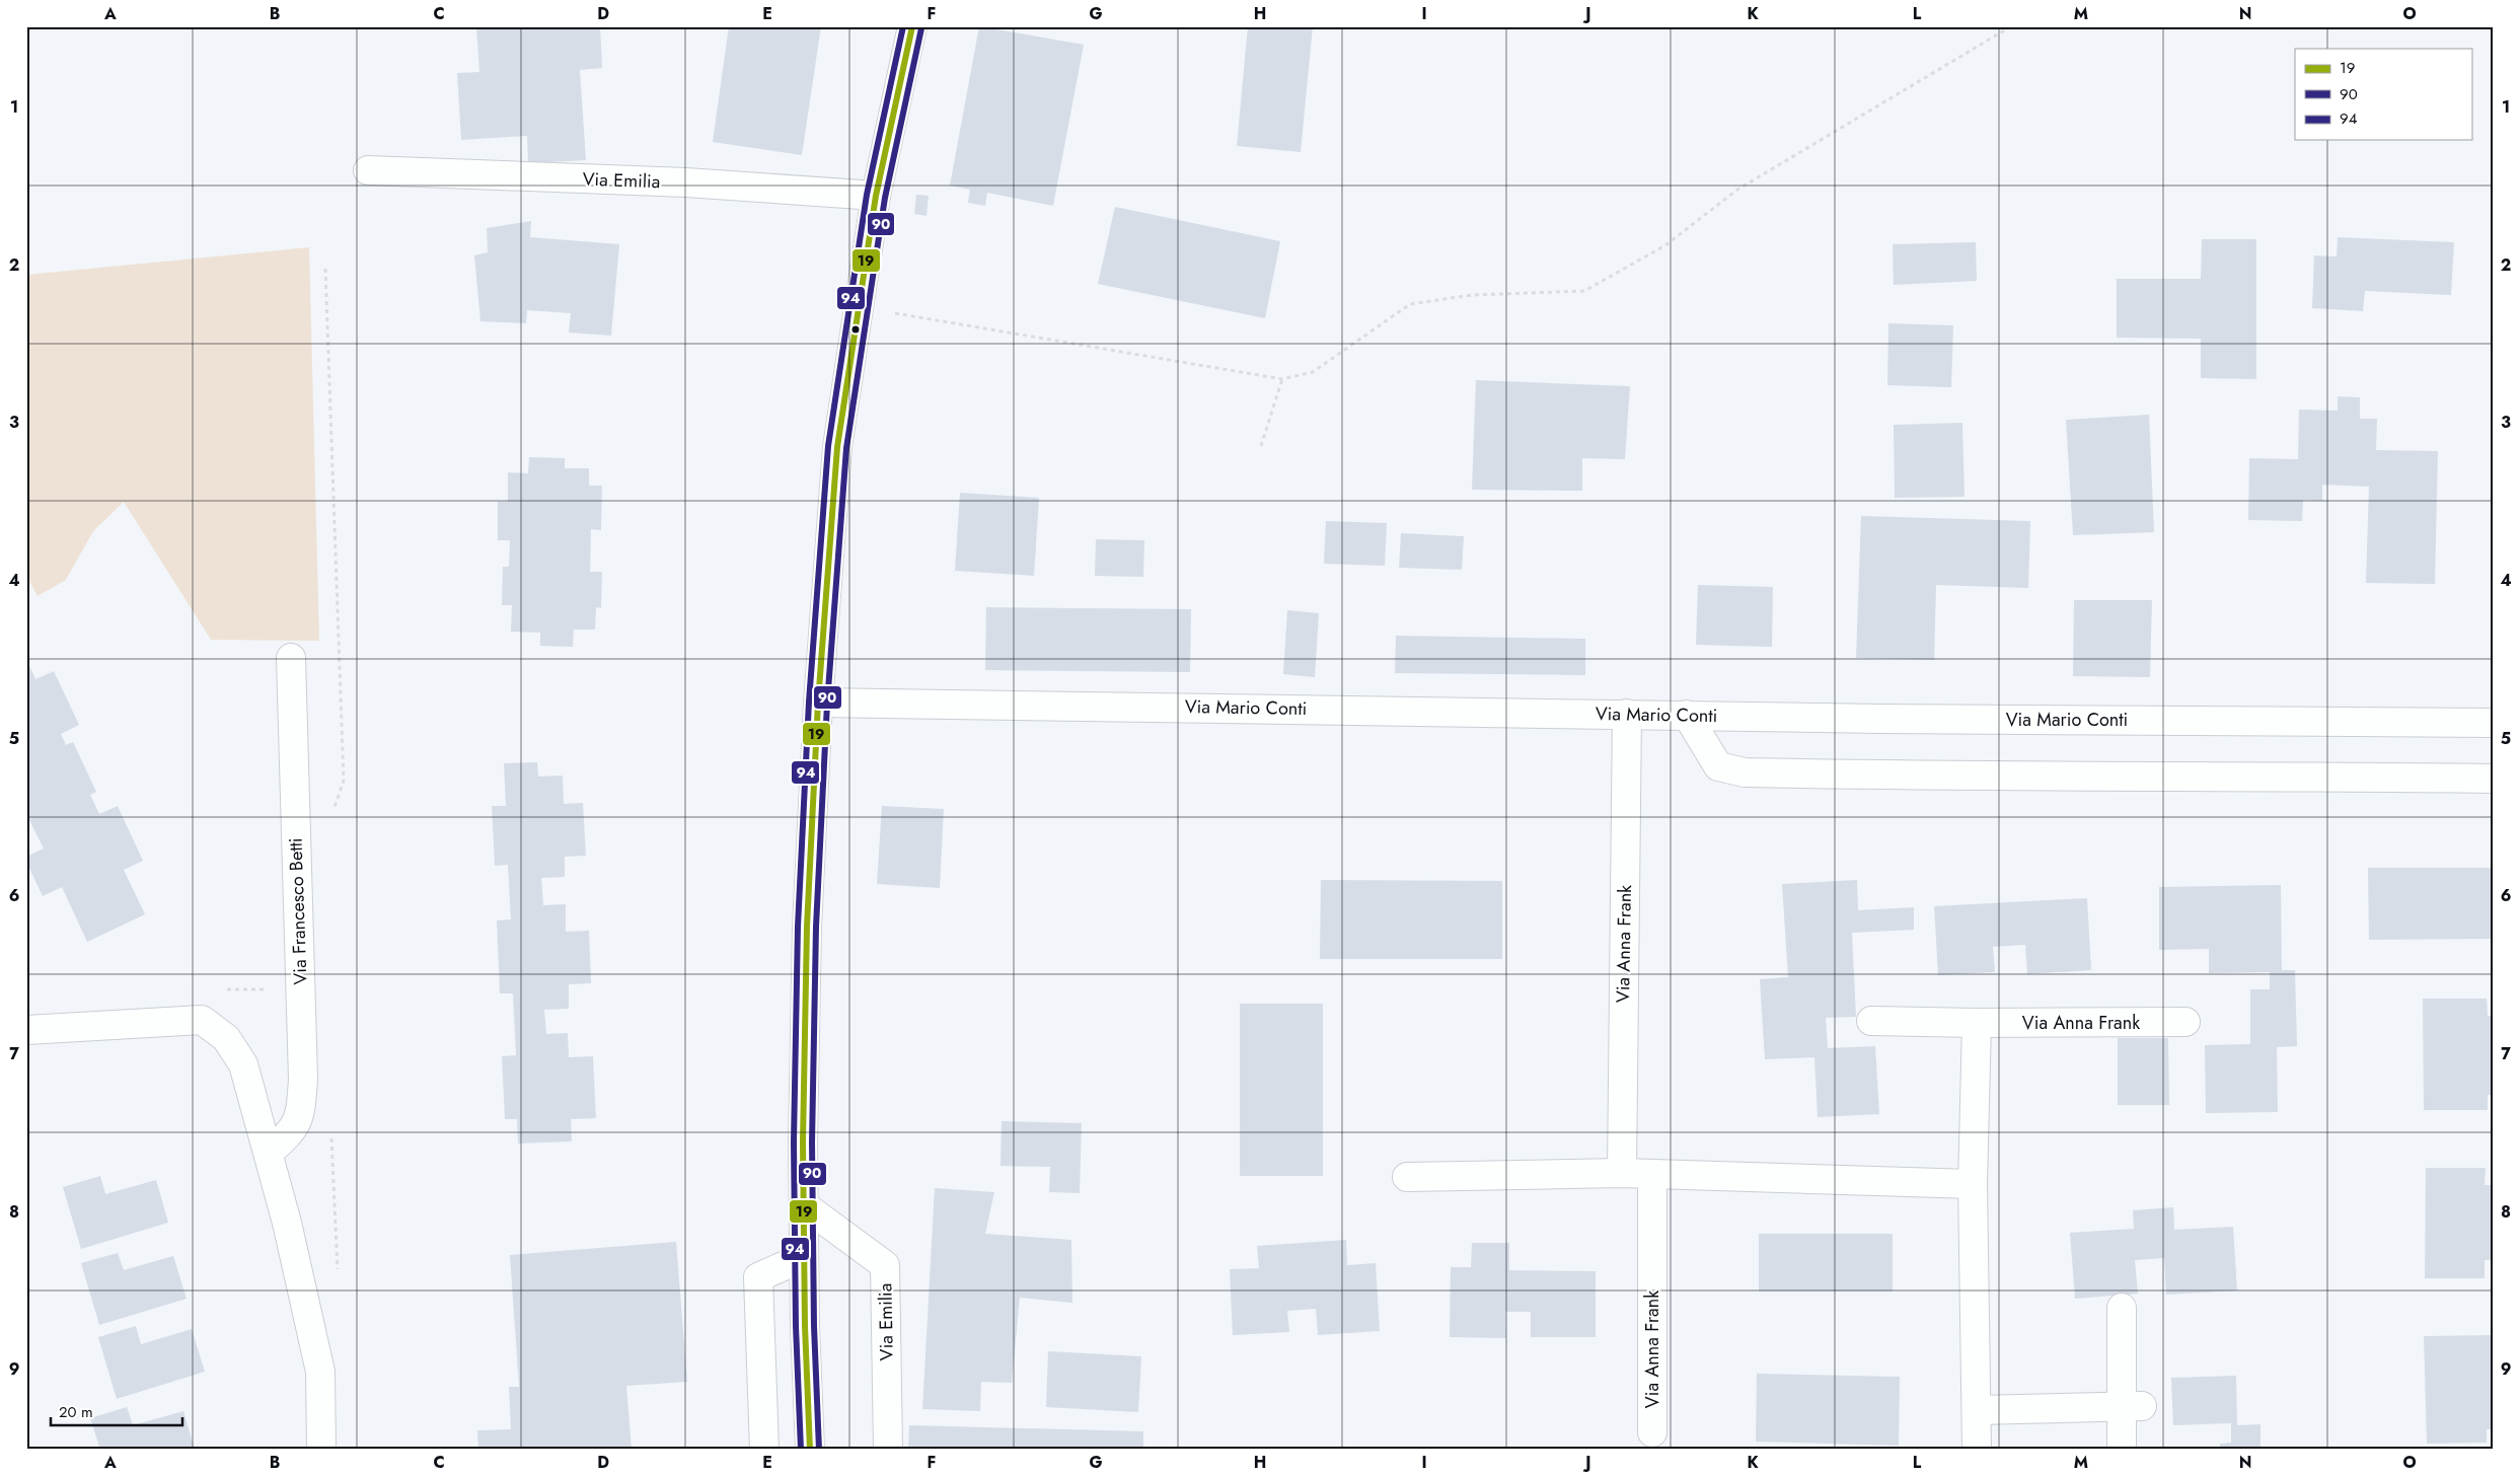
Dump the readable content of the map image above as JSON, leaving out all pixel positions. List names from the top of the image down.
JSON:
{
  "streets": {
    "street": [
      "Via Emilia",
      "Via Mario Conti",
      "Via Francesco Betti",
      "Via Anna Frank"
    ]
  },
  "crossings": [
    ["Via Mario Conti", "Via Anna Frank"]
  ],
  "lines": ["transit line 19", "transit line 94", "transit line 90"],
  "legend": ["19", "90", "94"],
  "scale_bar": "20 m",
  "grid": {
    "columns": [
      "A",
      "B",
      "C",
      "D",
      "E",
      "F",
      "G",
      "H",
      "I",
      "J",
      "K",
      "L",
      "M",
      "N",
      "O"
    ],
    "rows": [
      "1",
      "2",
      "3",
      "4",
      "5",
      "6",
      "7",
      "8",
      "9"
    ]
  }
}
